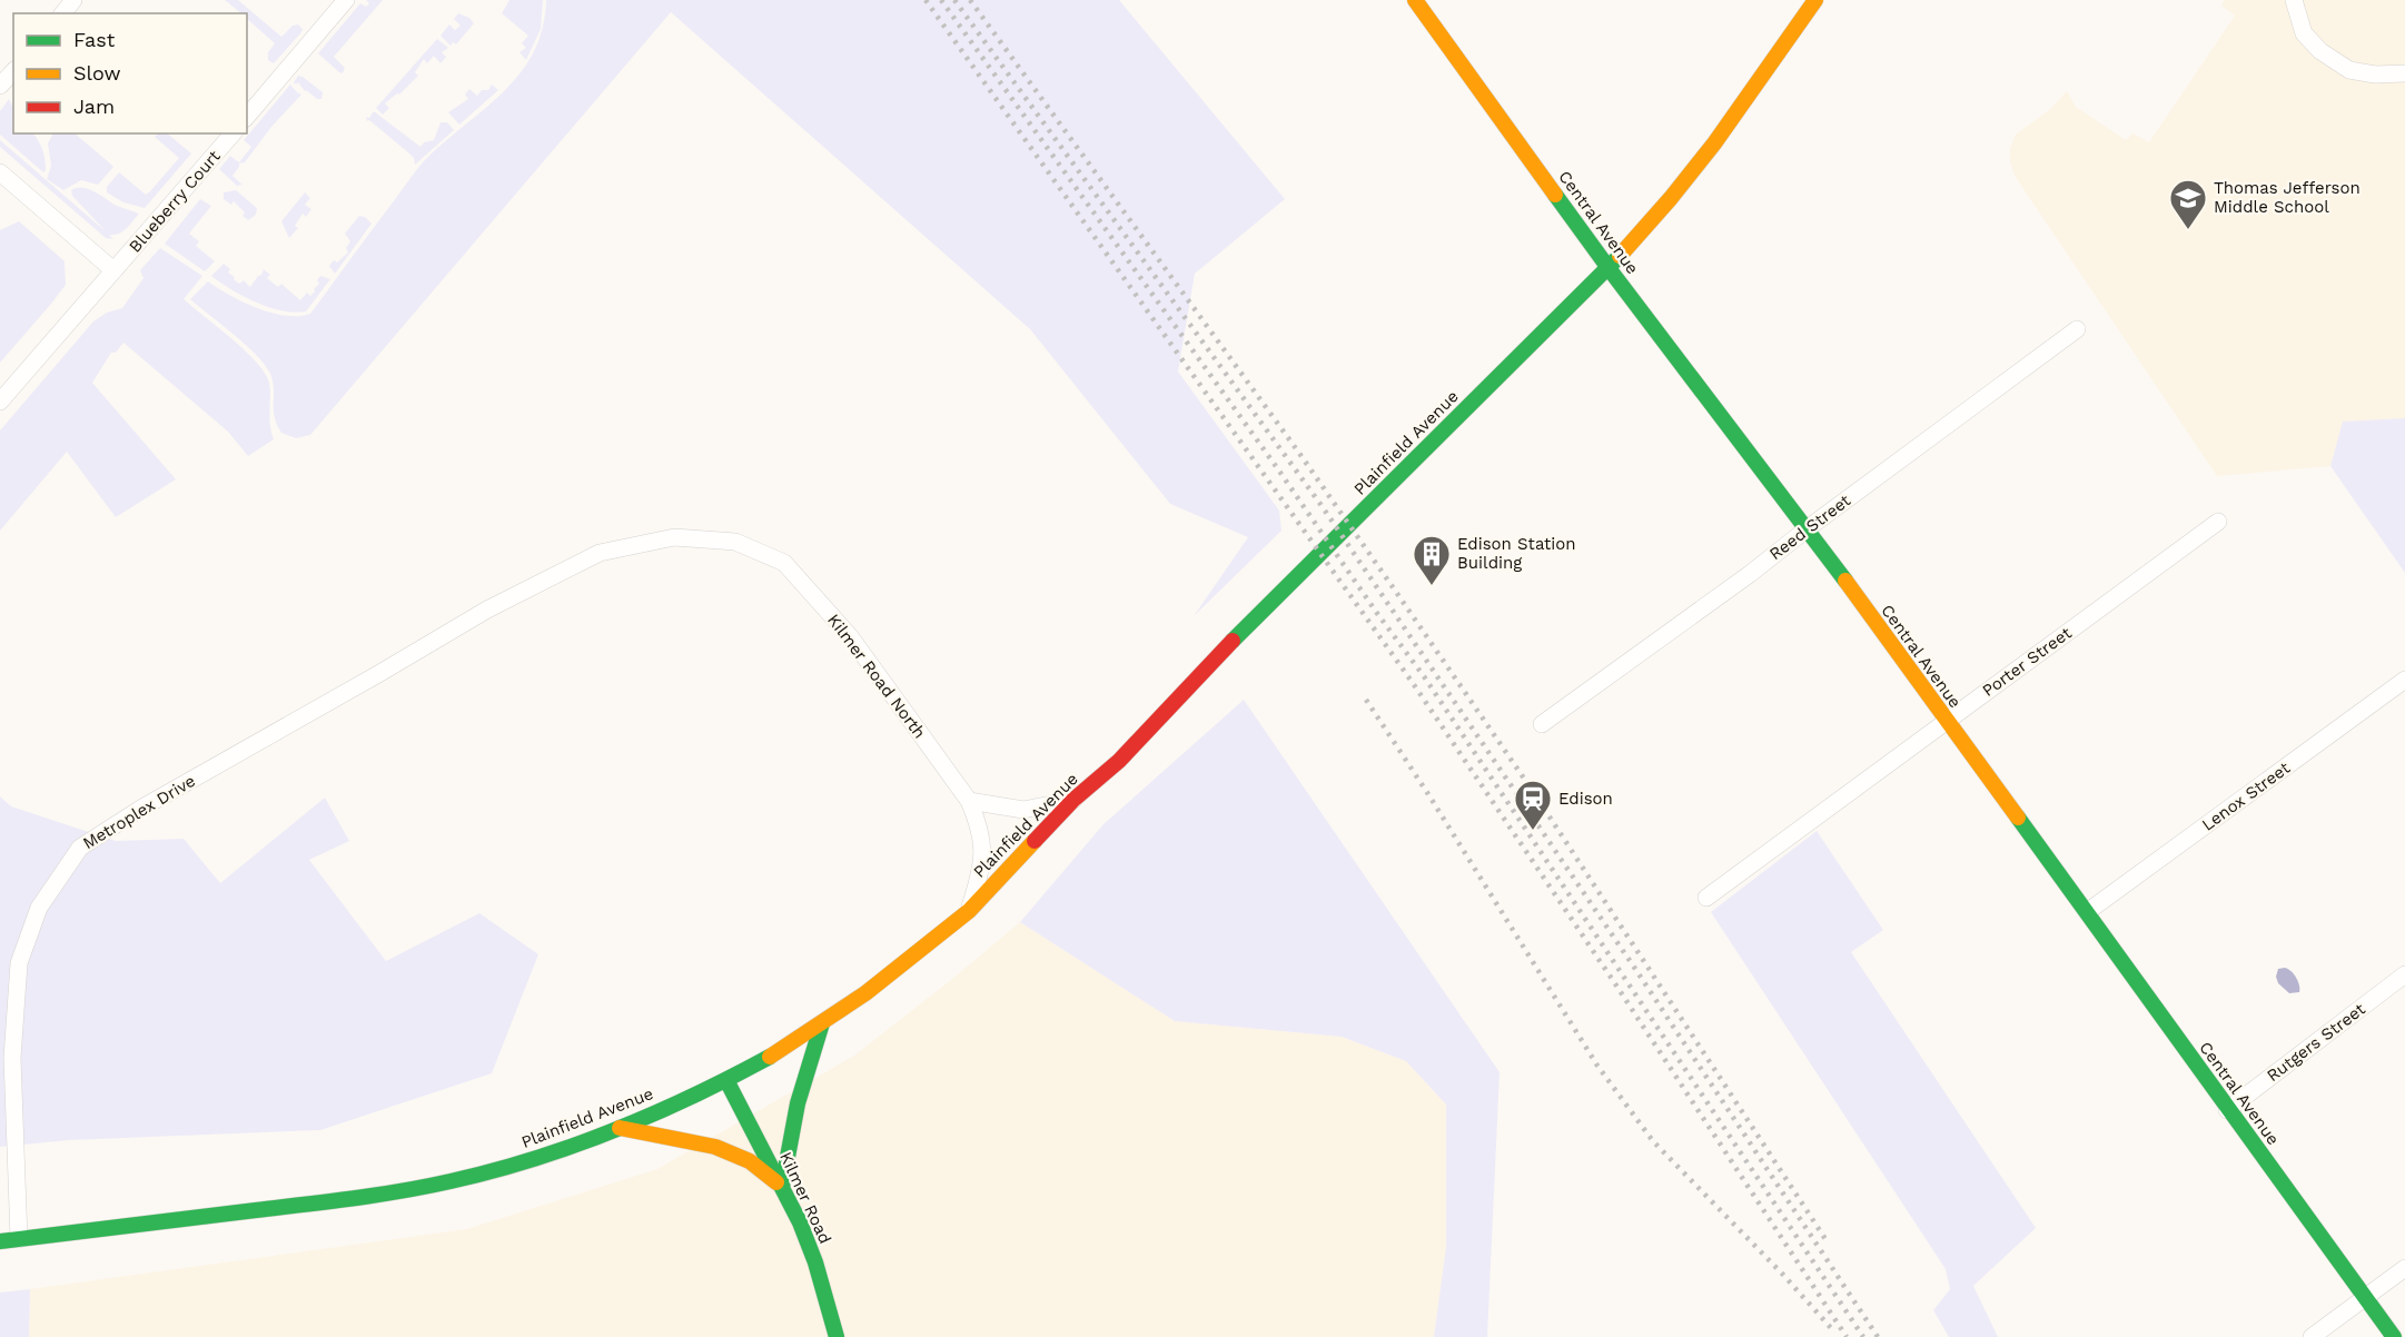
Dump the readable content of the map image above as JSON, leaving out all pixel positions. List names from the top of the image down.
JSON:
{
  "streets": {
    "street": [
      "Blueberry Court",
      "Central Avenue",
      "Plainfield Avenue",
      "Reed Street",
      "Porter Street",
      "Kilmer Road North",
      "Lenox Street",
      "Metroplex Drive",
      "Rutgers Street",
      "Kilmer Road"
    ]
  },
  "crossings": [
    ["Central Avenue", "Plainfield Avenue"],
    ["Central Avenue", "Reed Street"],
    ["Central Avenue", "Porter Street"],
    ["Central Avenue", "Lenox Street"],
    ["Central Avenue", "Rutgers Street"],
    ["Plainfield Avenue", "Kilmer Road North"],
    ["Plainfield Avenue", "Metroplex Drive"],
    ["Plainfield Avenue", "Kilmer Road"],
    ["Kilmer Road North", "Metroplex Drive"]
  ],
  "places": {
    "school or university": ["Thomas Jefferson Middle School"],
    "building": ["Edison Station Building"],
    "station": ["Edison"]
  },
  "legend": ["Fast", "Slow", "Jam"]
}
